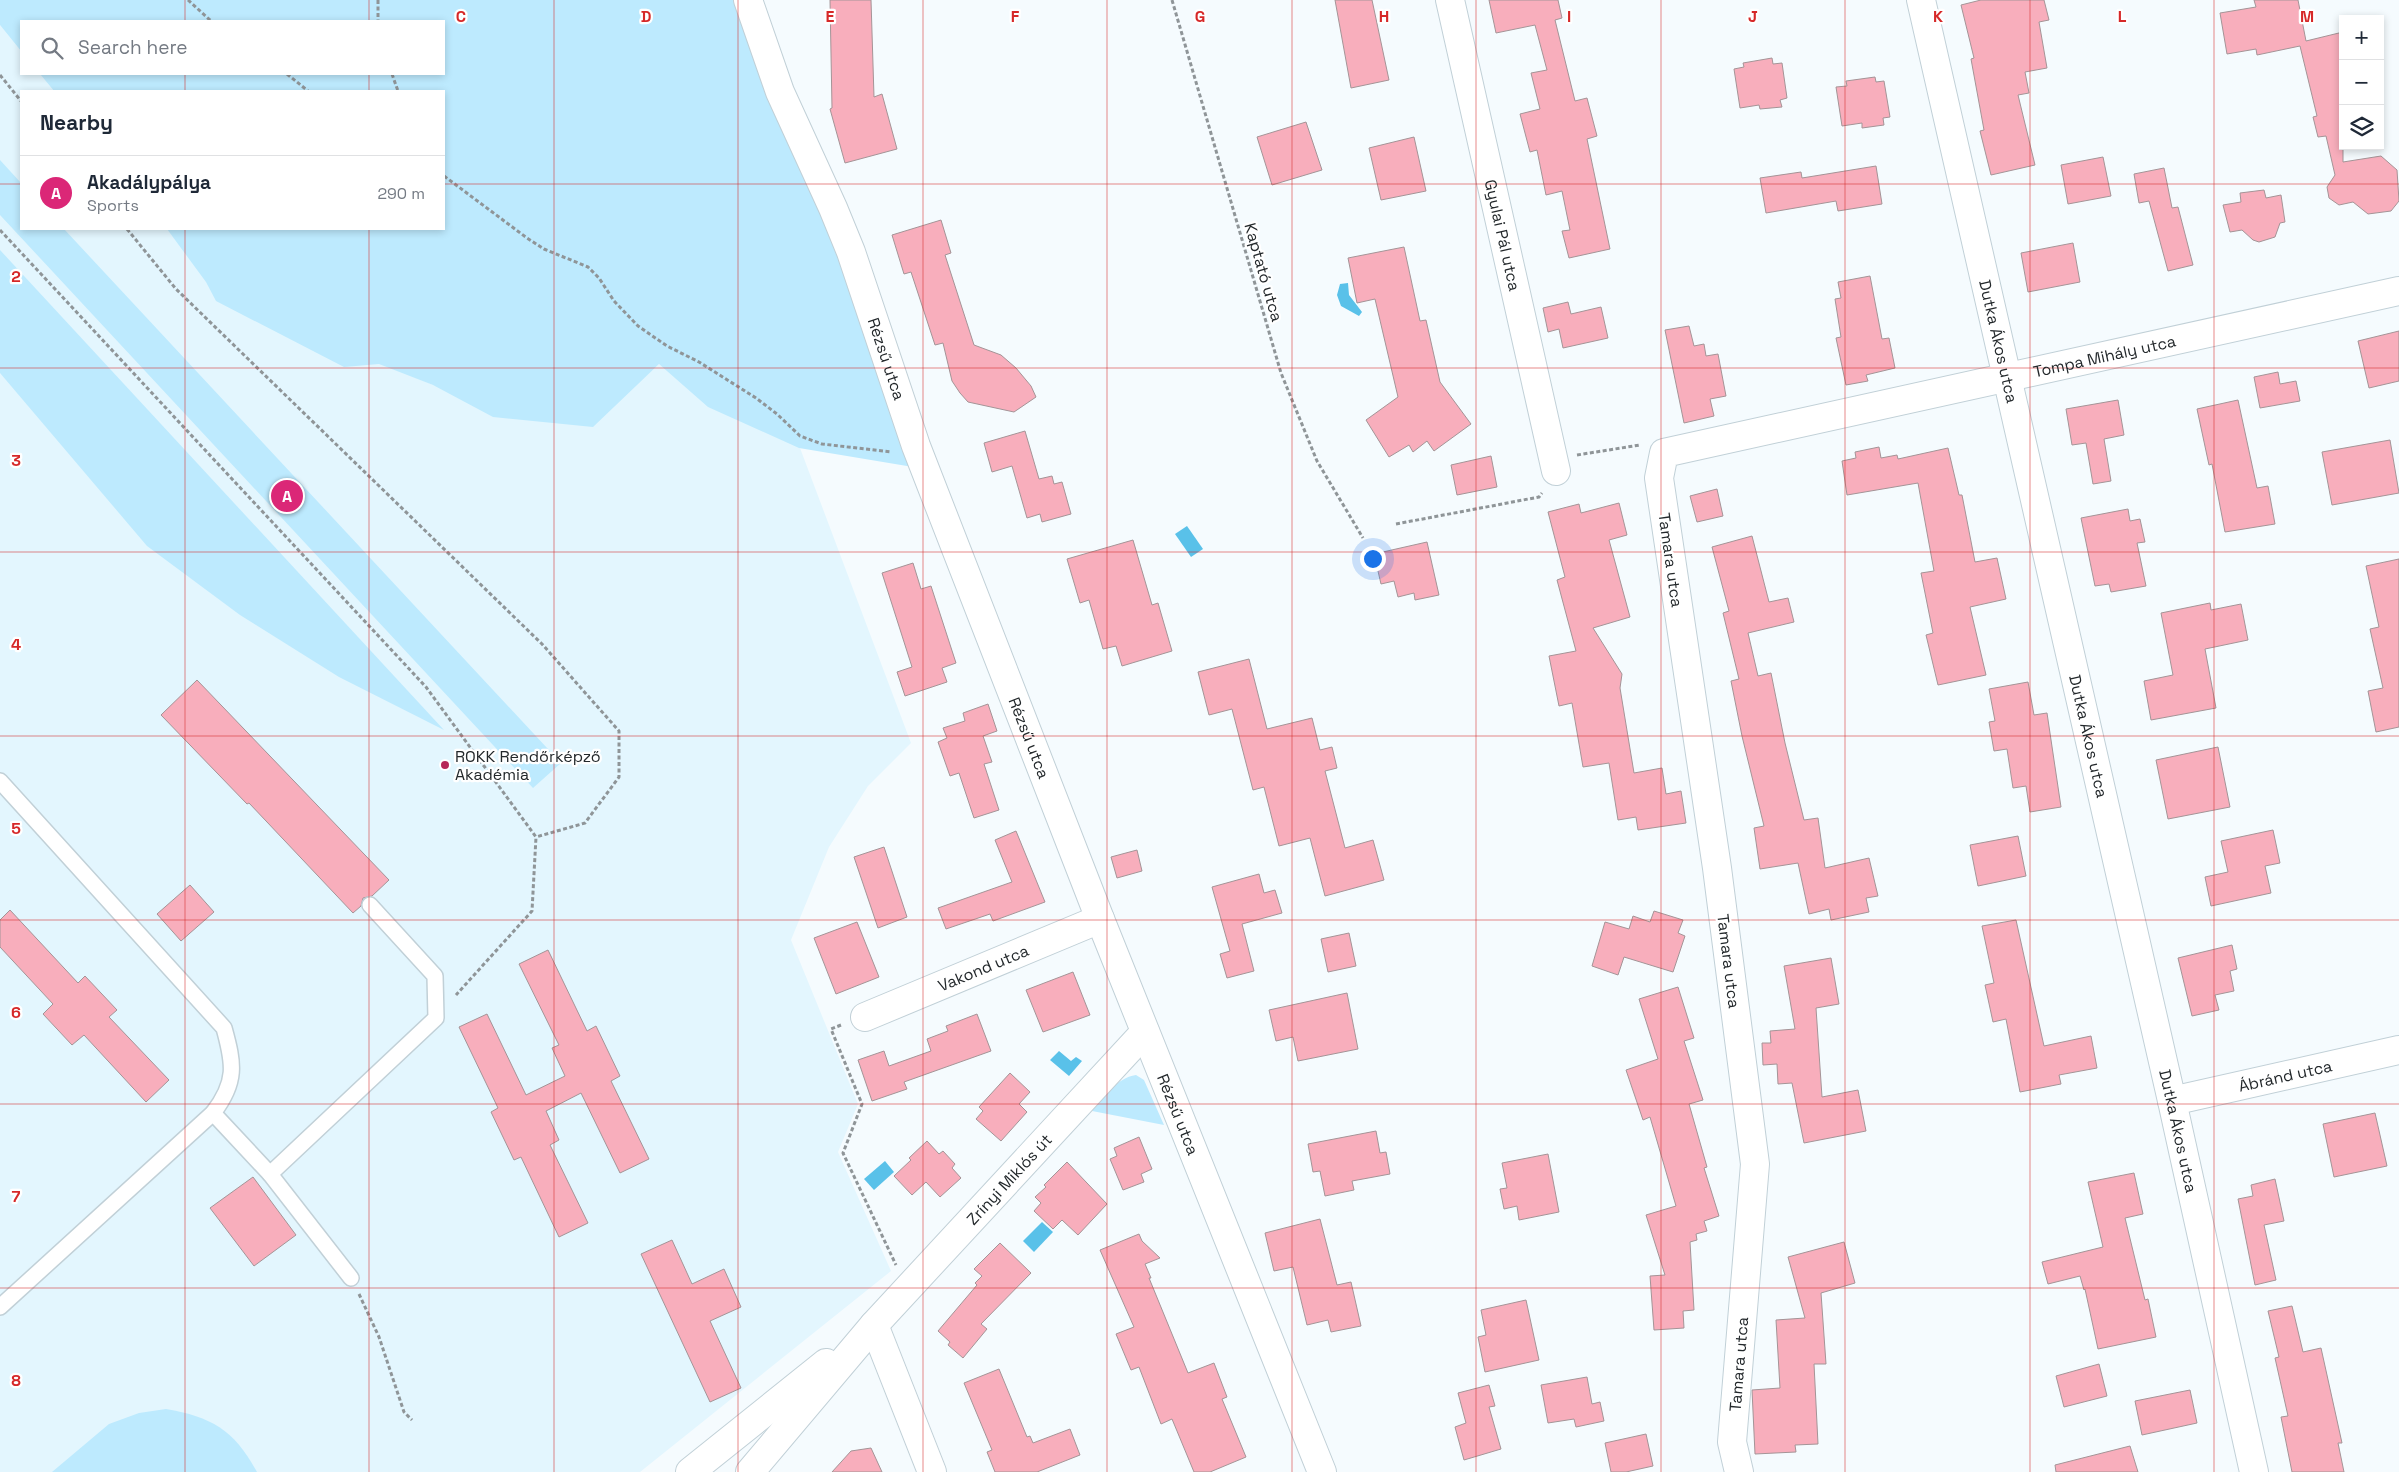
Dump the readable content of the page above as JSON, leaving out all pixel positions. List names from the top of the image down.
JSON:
{
  "streets": {
    "street": [
      "Gyulai Pál utca",
      "Dutka Ákos utca",
      "Tompa Mihály utca",
      "Rézsű utca",
      "Tamara utca",
      "Vakond utca",
      "Ábránd utca",
      "Zrínyi Miklós út"
    ],
    "path": ["Kaptató utca"]
  },
  "crossings": [
    ["Dutka Ákos utca", "Tompa Mihály utca"],
    ["Dutka Ákos utca", "Ábránd utca"],
    ["Tompa Mihály utca", "Tamara utca"],
    ["Rézsű utca", "Vakond utca"],
    ["Rézsű utca", "Zrínyi Miklós út"]
  ],
  "places": ["ROKK Rendőrképző Akadémia"],
  "page": {
    "map_buttons": ["+", "−"],
    "search": "Search here",
    "heading": "Nearby",
    "list": [
      {
        "mark": "A",
        "name": "Akadálypálya",
        "note": "Sports",
        "value": "290 m"
      }
    ],
    "pins": "A"
  },
  "grid": {
    "columns": [
      "C",
      "D",
      "E",
      "F",
      "G",
      "H",
      "I",
      "J",
      "K",
      "L",
      "M"
    ],
    "rows": [
      "2",
      "3",
      "4",
      "5",
      "6",
      "7",
      "8"
    ]
  }
}
